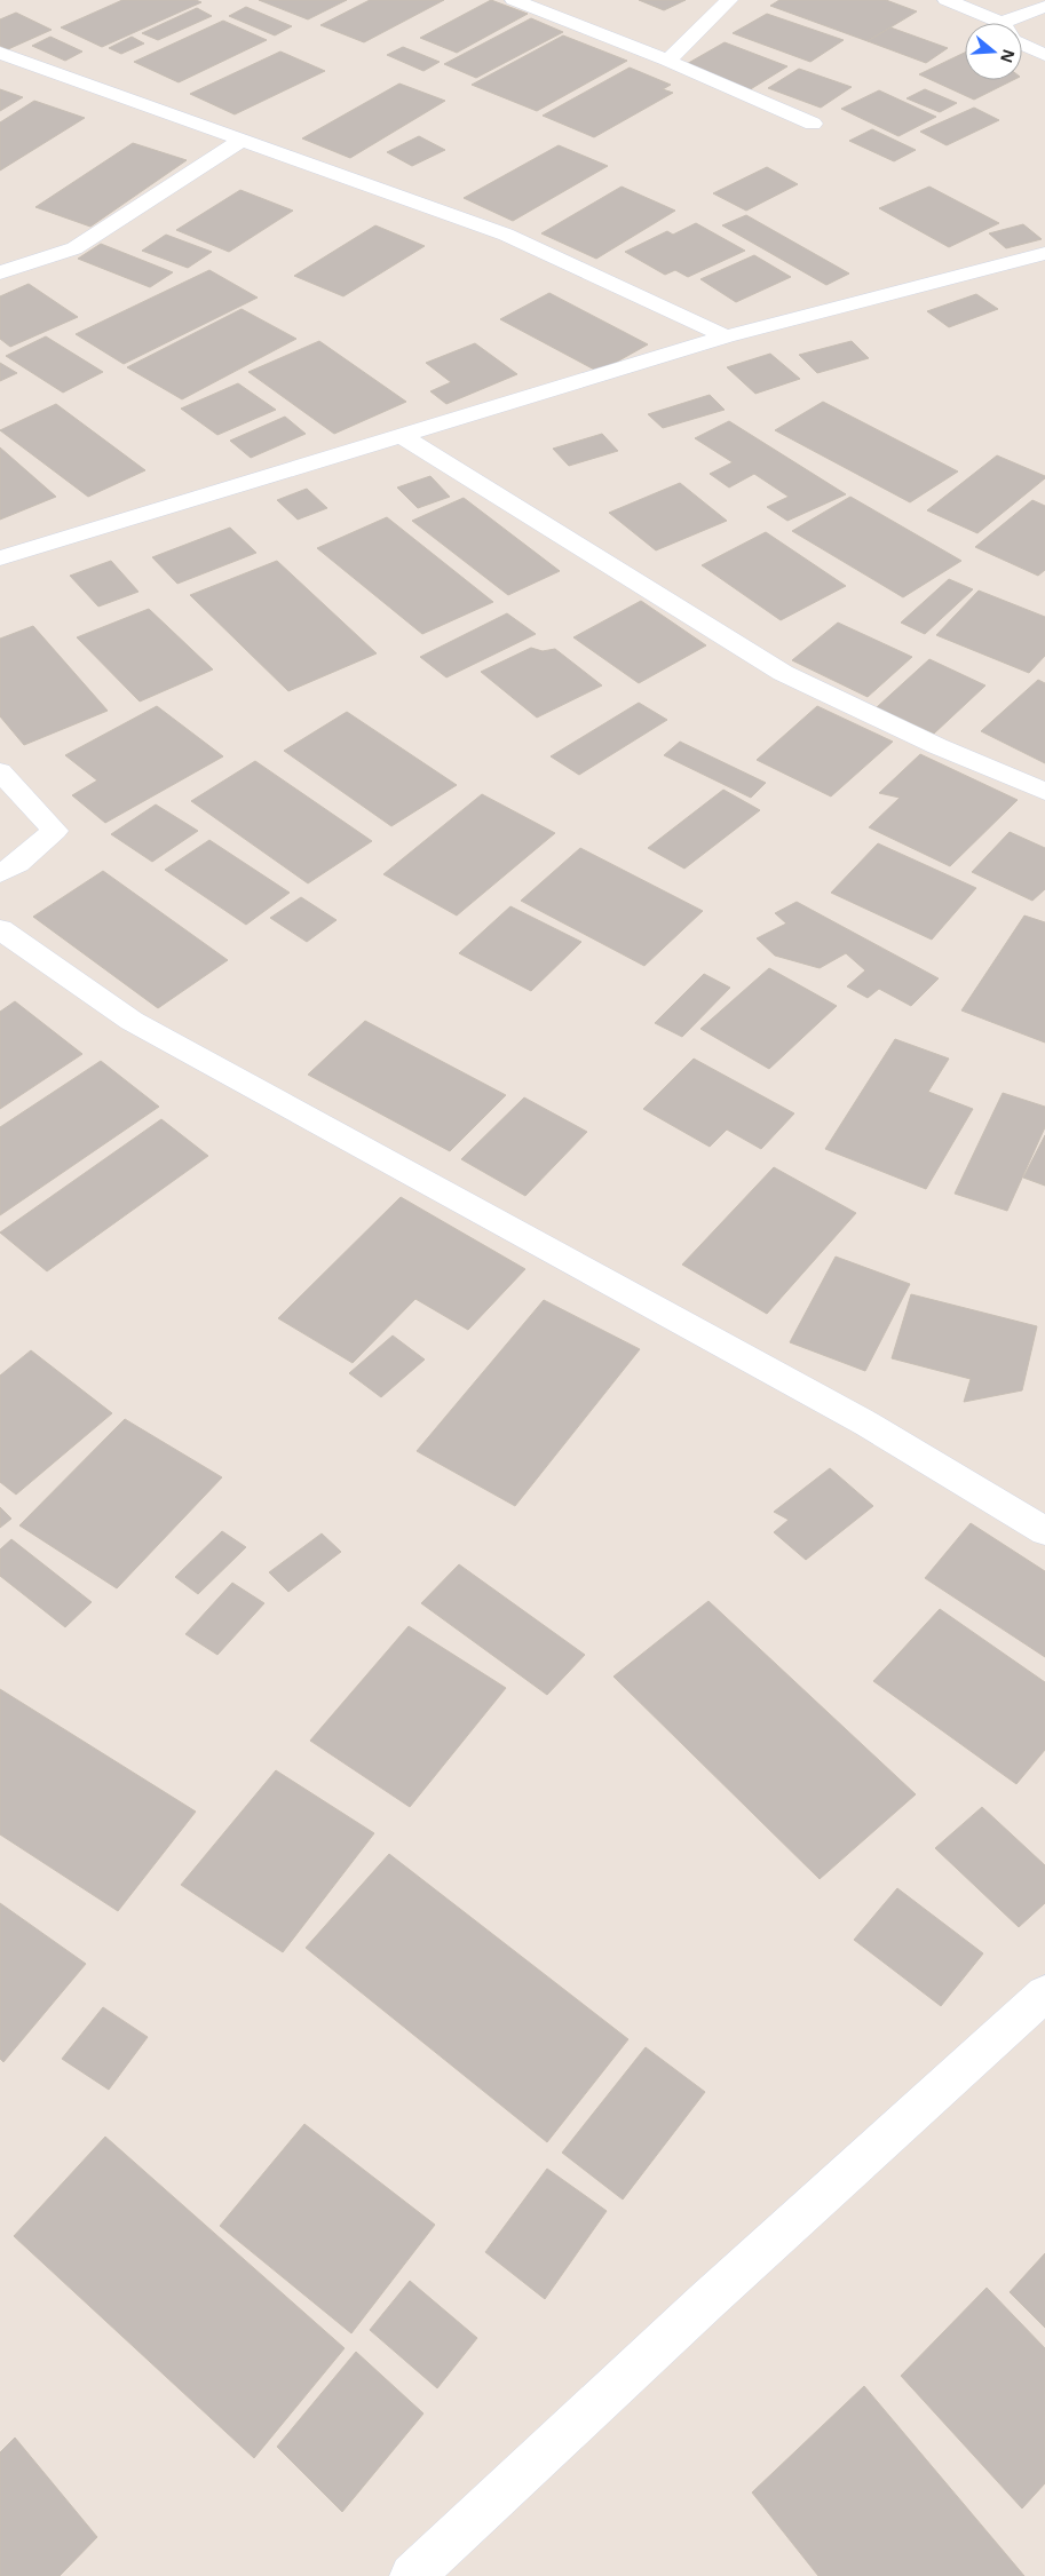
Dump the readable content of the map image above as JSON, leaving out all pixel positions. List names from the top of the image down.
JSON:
{
  "north": "right"
}
